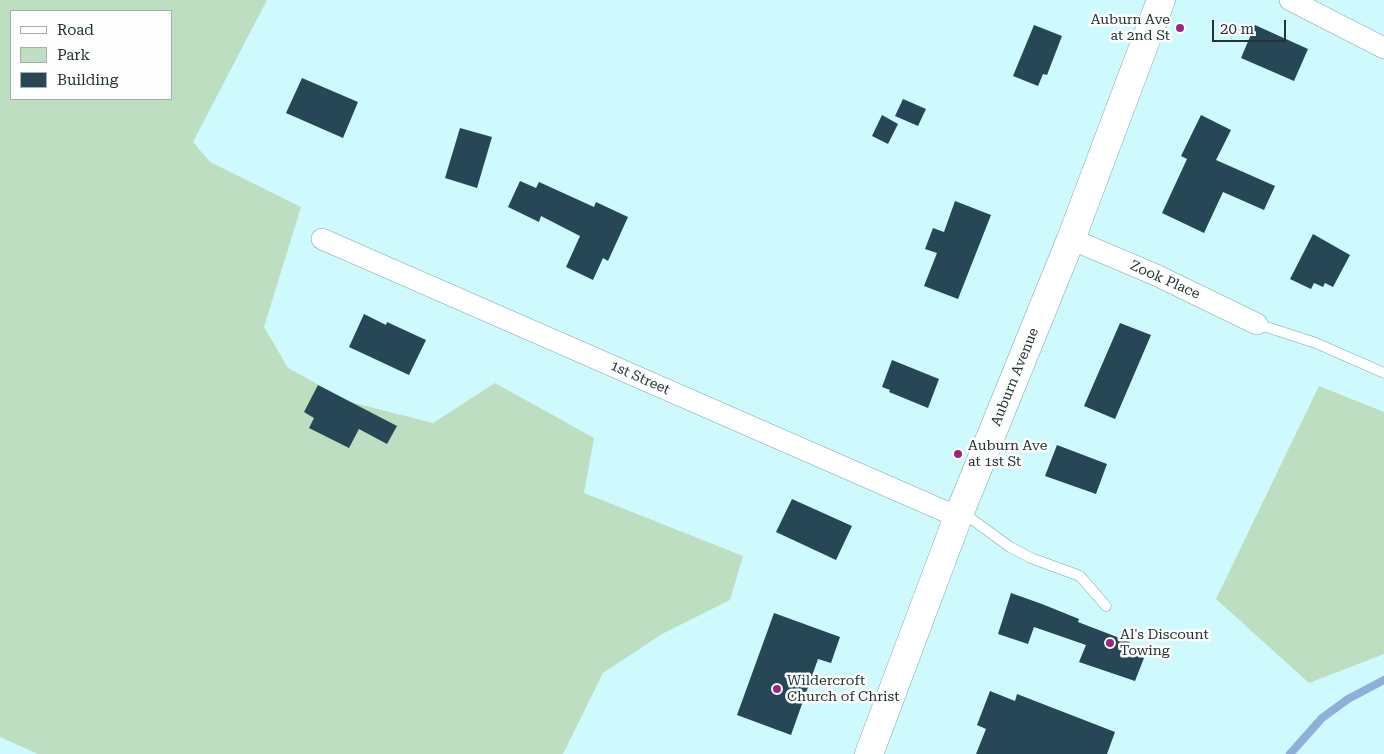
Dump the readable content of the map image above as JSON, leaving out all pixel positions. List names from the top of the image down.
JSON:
{
  "streets": {
    "street": ["Zook Place", "Auburn Avenue", "1st Street"]
  },
  "crossings": [
    ["Zook Place", "Auburn Avenue"],
    ["Auburn Avenue", "1st Street"]
  ],
  "places": [
    "Auburn Ave at 2nd St",
    "Auburn Ave at 1st St",
    "Al's Discount Towing",
    "Wildercroft Church of Christ"
  ],
  "legend": ["Road", "Park", "Building"],
  "scale_bar": "20 m"
}
